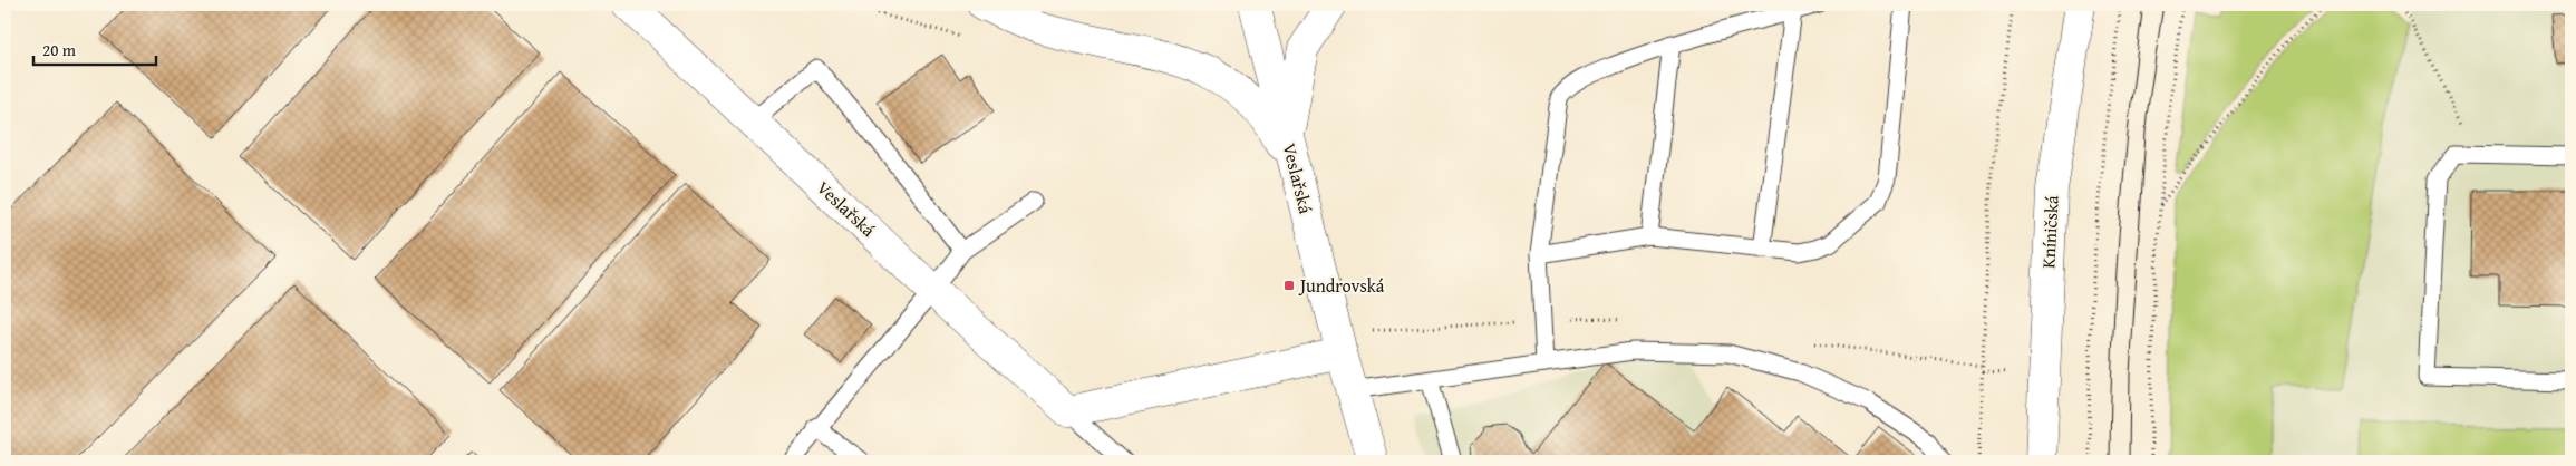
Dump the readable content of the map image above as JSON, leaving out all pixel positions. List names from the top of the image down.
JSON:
{
  "streets": {
    "street": ["Veslařská", "Kníničská"]
  },
  "places": {
    "transit": ["Jundrovská"]
  },
  "scale_bar": "20 m"
}
